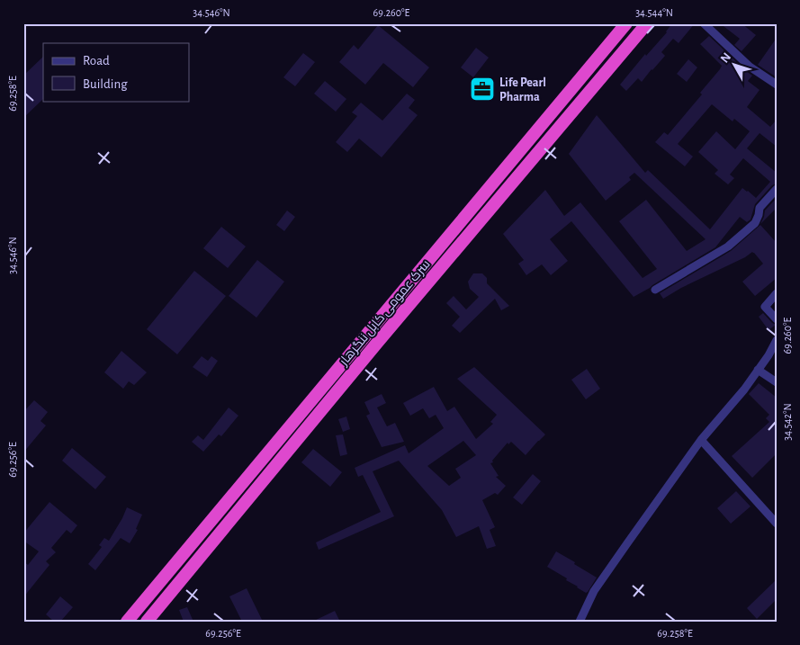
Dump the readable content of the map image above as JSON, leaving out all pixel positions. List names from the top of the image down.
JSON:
{
  "streets": {
    "highway": ["سرک عمومی کابل ننگرهار"]
  },
  "places": {
    "office": ["Life Pearl Pharma"]
  },
  "legend": ["Road", "Building"],
  "north": "top left",
  "coordinates": [
    "34.546°N",
    "69.260°E",
    "34.544°N",
    "69.258°E",
    "34.542°N",
    "69.256°E"
  ]
}
